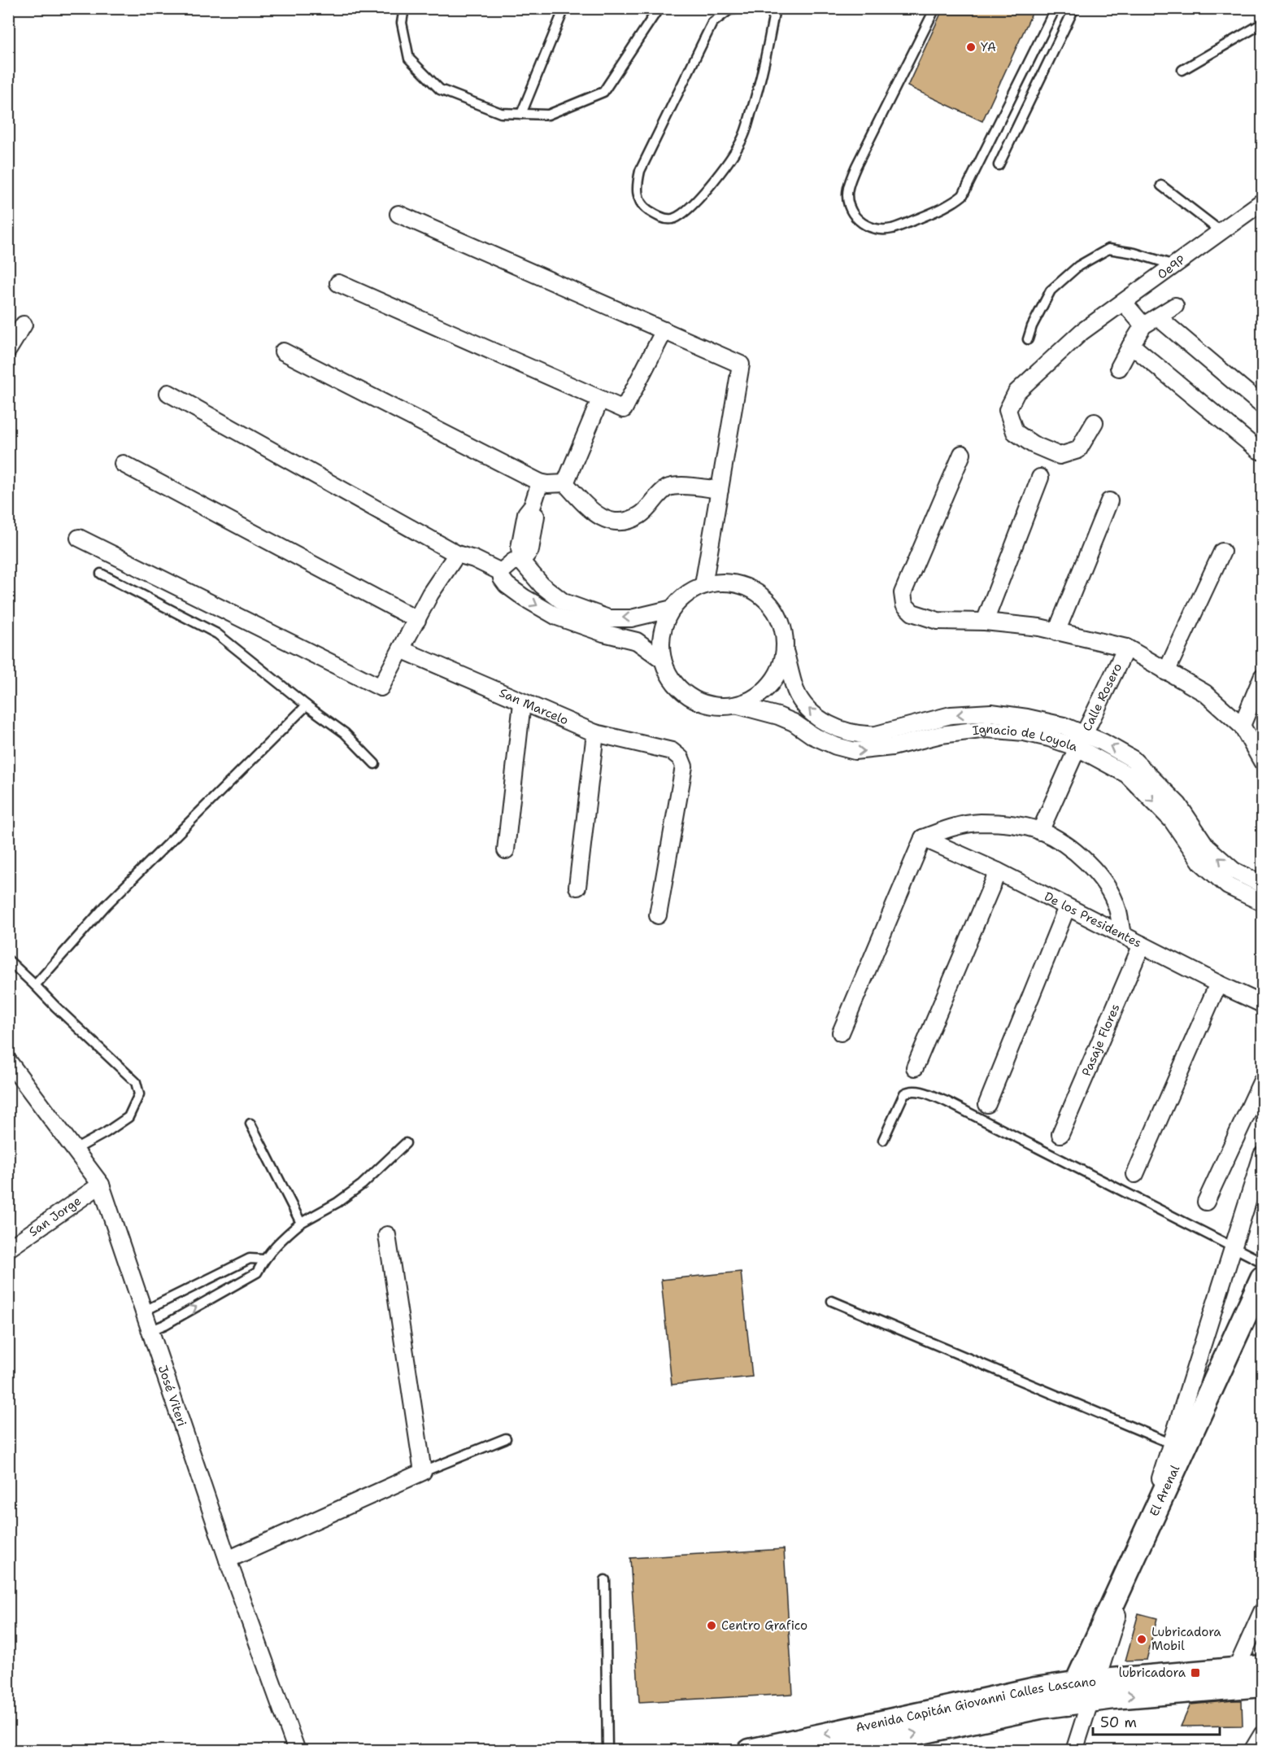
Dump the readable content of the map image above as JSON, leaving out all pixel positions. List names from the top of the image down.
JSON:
{
  "streets": {
    "main road": ["El Arenal", "Avenida Capitán Giovanni Calles Lascano"],
    "street": [
      "Oe9P",
      "Calle Rosero",
      "San Marcelo",
      "Ignacio de Loyola",
      "De los Presidentes",
      "Pasaje Flores",
      "San Jorge",
      "José Viteri"
    ]
  },
  "crossings": [
    ["Calle Rosero", "Ignacio de Loyola"],
    ["De los Presidentes", "Pasaje Flores"],
    ["San Jorge", "José Viteri"],
    ["El Arenal", "Avenida Capitán Giovanni Calles Lascano"]
  ],
  "places": {
    "other": ["YA", "Centro Grafico", "Lubricadora Mobil"],
    "transit": ["lubricadora"]
  },
  "scale_bar": "50 m"
}
